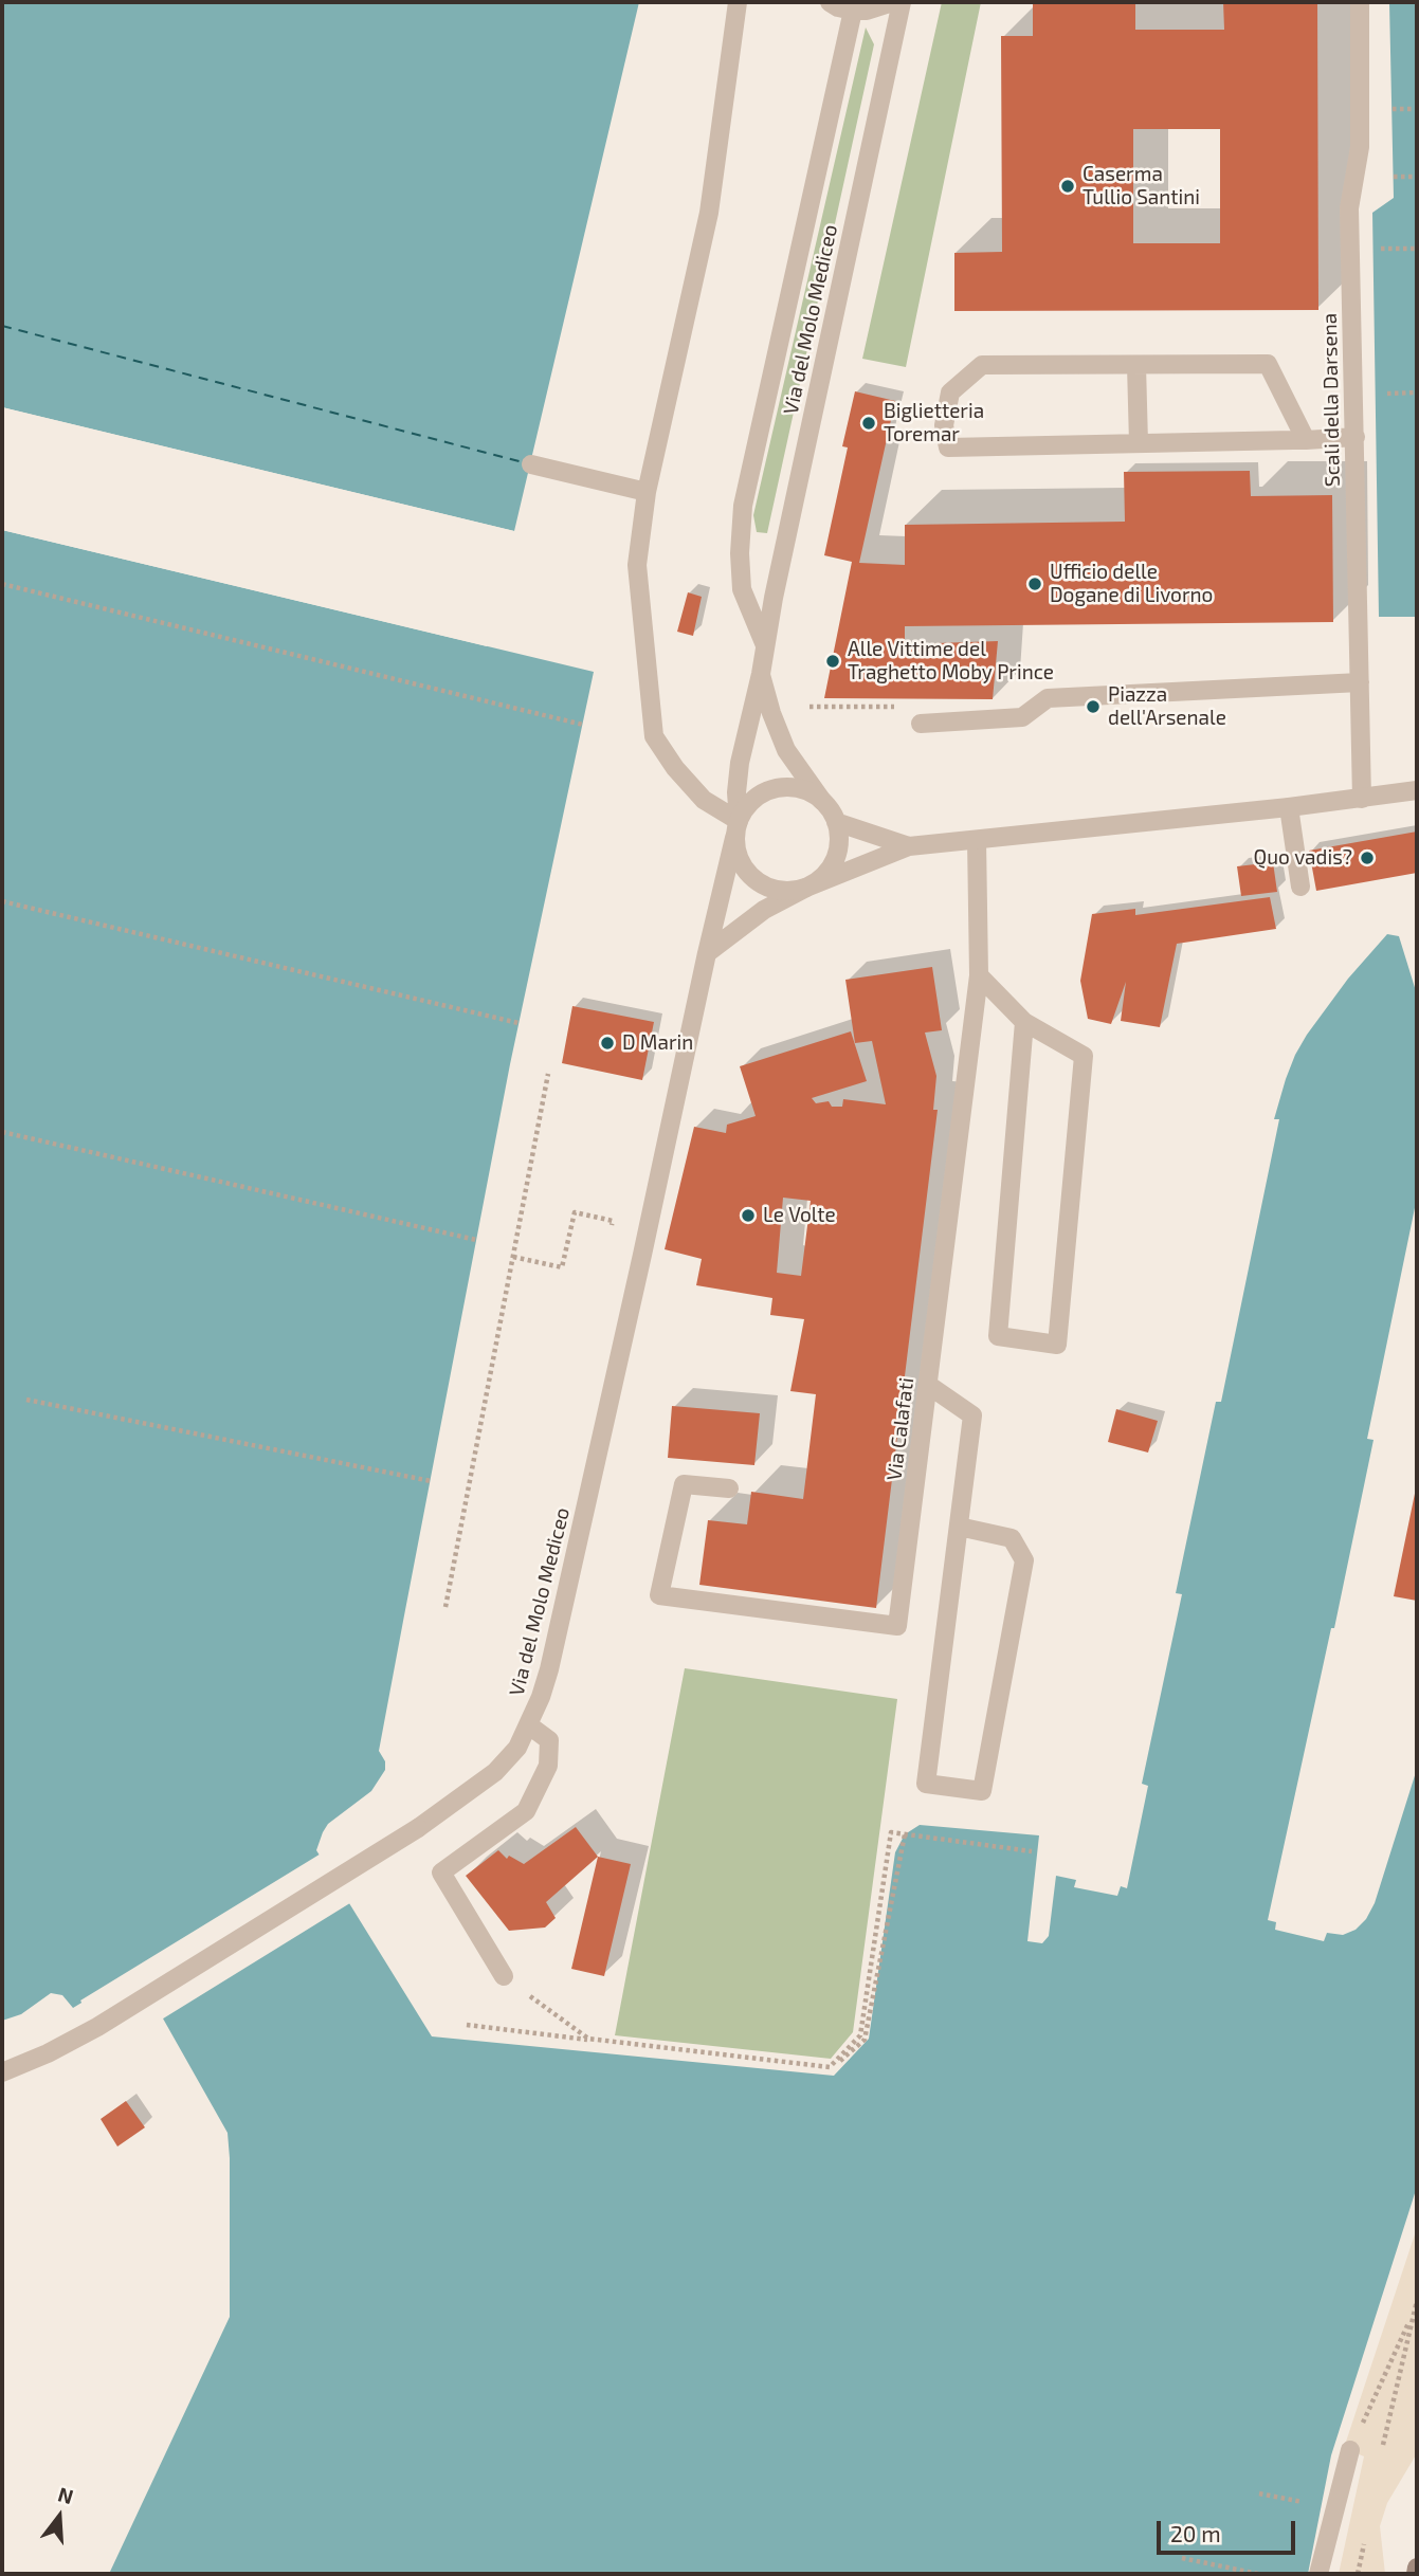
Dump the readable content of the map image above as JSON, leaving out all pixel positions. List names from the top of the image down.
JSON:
{
  "streets": {
    "street": ["Via del Molo Mediceo", "Scali della Darsena", "Via Calafati"]
  },
  "places": [
    "Caserma Tullio Santini",
    "Biglietteria Toremar",
    "Ufficio delle Dogane di Livorno",
    "Alle Vittime del Traghetto Moby Prince",
    "Piazza dell'Arsenale",
    "Quo vadis?",
    "D Marin",
    "Le Volte"
  ],
  "scale_bar": "20 m",
  "north": "top"
}
